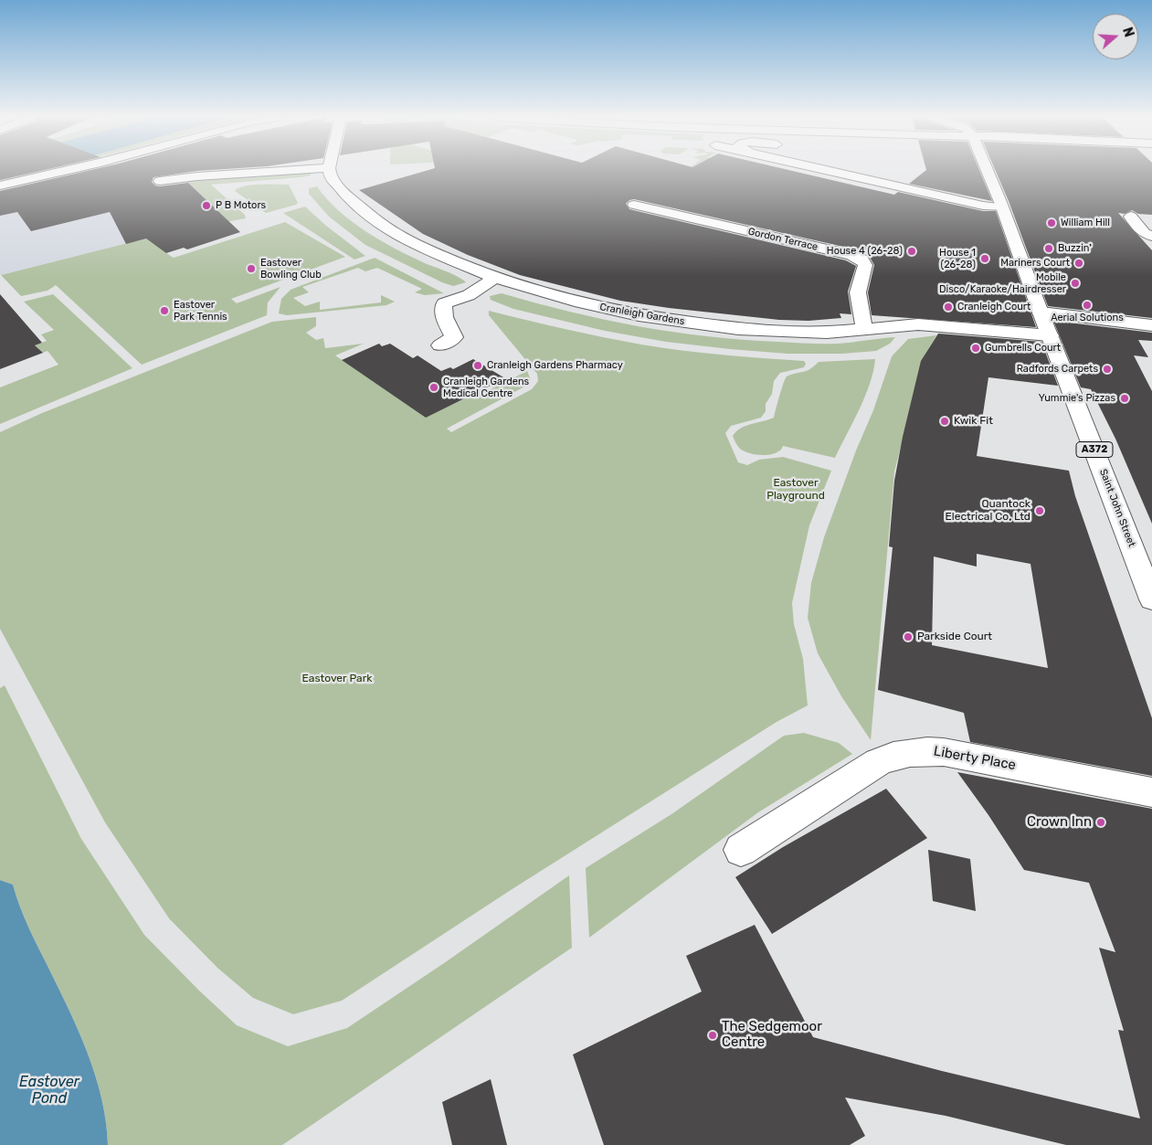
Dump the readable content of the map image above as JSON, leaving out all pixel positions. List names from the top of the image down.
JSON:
{
  "streets": {
    "street": [
      "Gordon Terrace",
      "Cranleigh Gardens",
      "A372",
      "Saint John Street",
      "Liberty Place"
    ]
  },
  "crossings": [
    ["Gordon Terrace", "Cranleigh Gardens"],
    ["Cranleigh Gardens", "Saint John Street"]
  ],
  "water": ["Eastover Pond"],
  "parks": ["Eastover Playground", "Eastover Park"],
  "places": [
    "P B Motors",
    "William Hill",
    "Buzzin'",
    "House 4 (26-28)",
    "House 1 (26-28)",
    "Mariners Court",
    "Eastover Bowling Club",
    "Mobile Disco/Karaoke/Hairdresser",
    "Aerial Solutions",
    "Cranleigh Court",
    "Eastover Park Tennis",
    "Gumbrells Court",
    "Cranleigh Gardens Pharmacy",
    "Radfords Carpets",
    "Cranleigh Gardens Medical Centre",
    "Yummie's Pizzas",
    "Kwik Fit",
    "Quantock Electrical Co. Ltd",
    "Parkside Court",
    "Crown Inn",
    "The Sedgemoor Centre"
  ],
  "north": "right"
}
